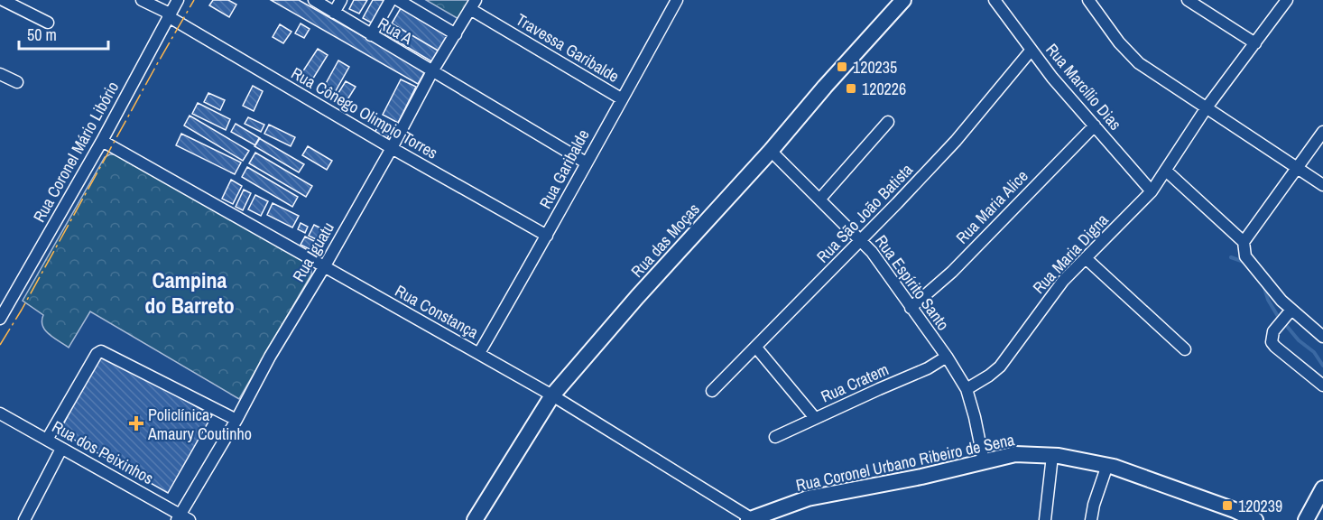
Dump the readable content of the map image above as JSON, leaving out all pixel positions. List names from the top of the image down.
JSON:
{
  "streets": {
    "street": [
      "Rua A",
      "Travessa Garibalde",
      "Rua Marcílio Dias",
      "Rua Cônego Olimpio Torres",
      "Rua Coronel Mário Libório",
      "Rua Garibalde",
      "Rua Maria Alice",
      "Rua São João Batista",
      "Rua das Moças",
      "Rua Iguatu",
      "Rua Maria Digna",
      "Rua Espírito Santo",
      "Rua Constança",
      "Rua Cratem",
      "Rua dos Peixinhos",
      "Rua Coronel Urbano Ribeiro de Sena"
    ]
  },
  "crossings": [
    ["Rua A", "Rua Garibalde"],
    ["Rua A", "Rua Iguatu"],
    ["Travessa Garibalde", "Rua Garibalde"],
    ["Travessa Garibalde", "Rua Iguatu"],
    ["Rua Marcílio Dias", "Rua Maria Alice"],
    ["Rua Marcílio Dias", "Rua São João Batista"],
    ["Rua Marcílio Dias", "Rua Maria Digna"],
    ["Rua Cônego Olimpio Torres", "Rua Coronel Mário Libório"],
    ["Rua Cônego Olimpio Torres", "Rua Garibalde"],
    ["Rua Cônego Olimpio Torres", "Rua Iguatu"],
    ["Rua Coronel Mário Libório", "Rua Constança"],
    ["Rua Garibalde", "Rua Constança"],
    ["Rua Maria Alice", "Rua Espírito Santo"],
    ["Rua São João Batista", "Rua Espírito Santo"],
    ["Rua das Moças", "Rua Espírito Santo"],
    ["Rua das Moças", "Rua Constança"],
    ["Rua Iguatu", "Rua Constança"],
    ["Rua Iguatu", "Rua dos Peixinhos"],
    ["Rua Maria Digna", "Rua Espírito Santo"],
    ["Rua Espírito Santo", "Rua Cratem"],
    ["Rua Espírito Santo", "Rua Coronel Urbano Ribeiro de Sena"],
    ["Rua Constança", "Rua Coronel Urbano Ribeiro de Sena"]
  ],
  "districts": ["Campina do Barreto"],
  "places": {
    "transit": ["120235", "120226", "120239"],
    "health": ["Policlínica Amaury Coutinho"]
  },
  "scale_bar": "50 m"
}
